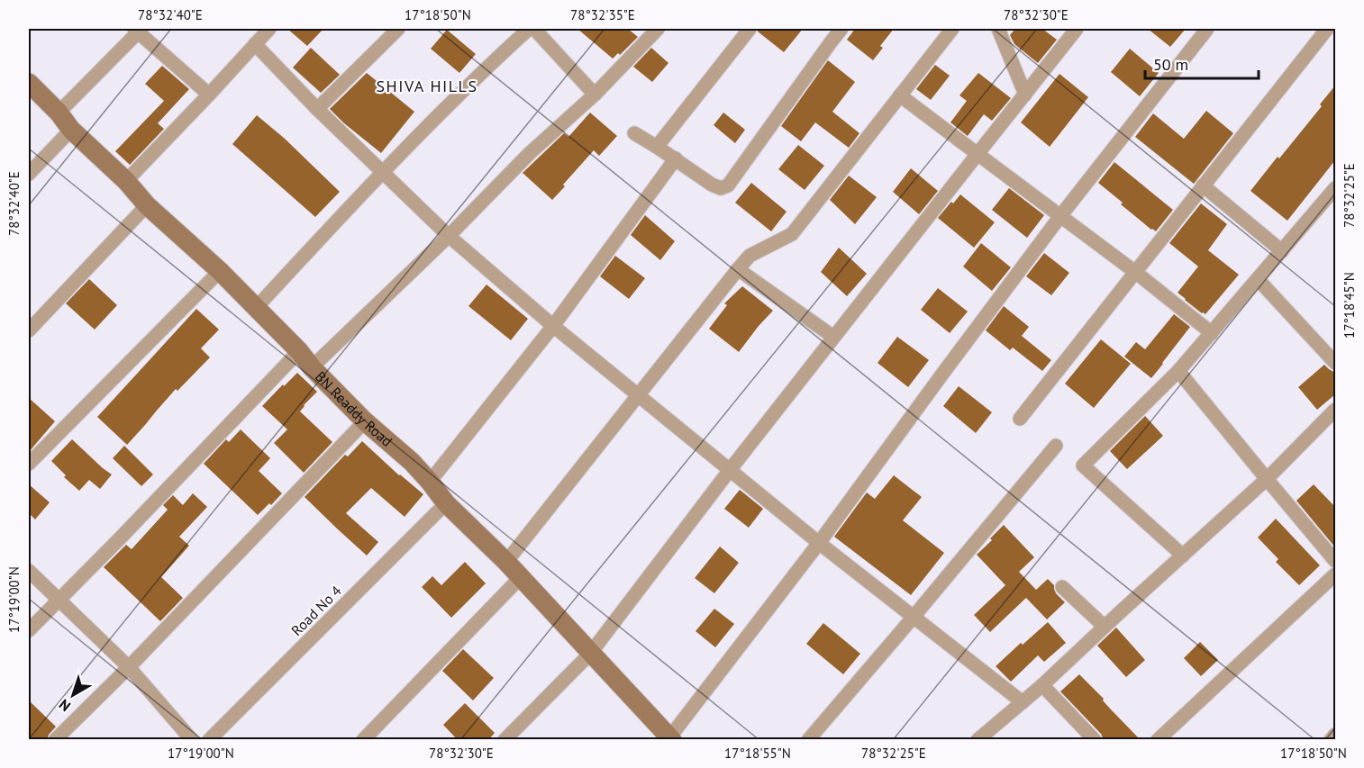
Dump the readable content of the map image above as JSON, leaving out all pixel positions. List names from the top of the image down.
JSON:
{
  "streets": {
    "street": ["BN Readdy Road", "Road No 4"]
  },
  "crossings": [
    ["BN Readdy Road", "Road No 4"]
  ],
  "districts": ["SHIVA HILLS"],
  "scale_bar": "50 m",
  "north": "bottom left",
  "coordinates": [
    "78°32'40\"E",
    "17°18'50\"N",
    "78°32'35\"E",
    "78°32'30\"E",
    "78°32'25\"E",
    "17°18'45\"N",
    "17°19'00\"N",
    "17°18'55\"N"
  ]
}
